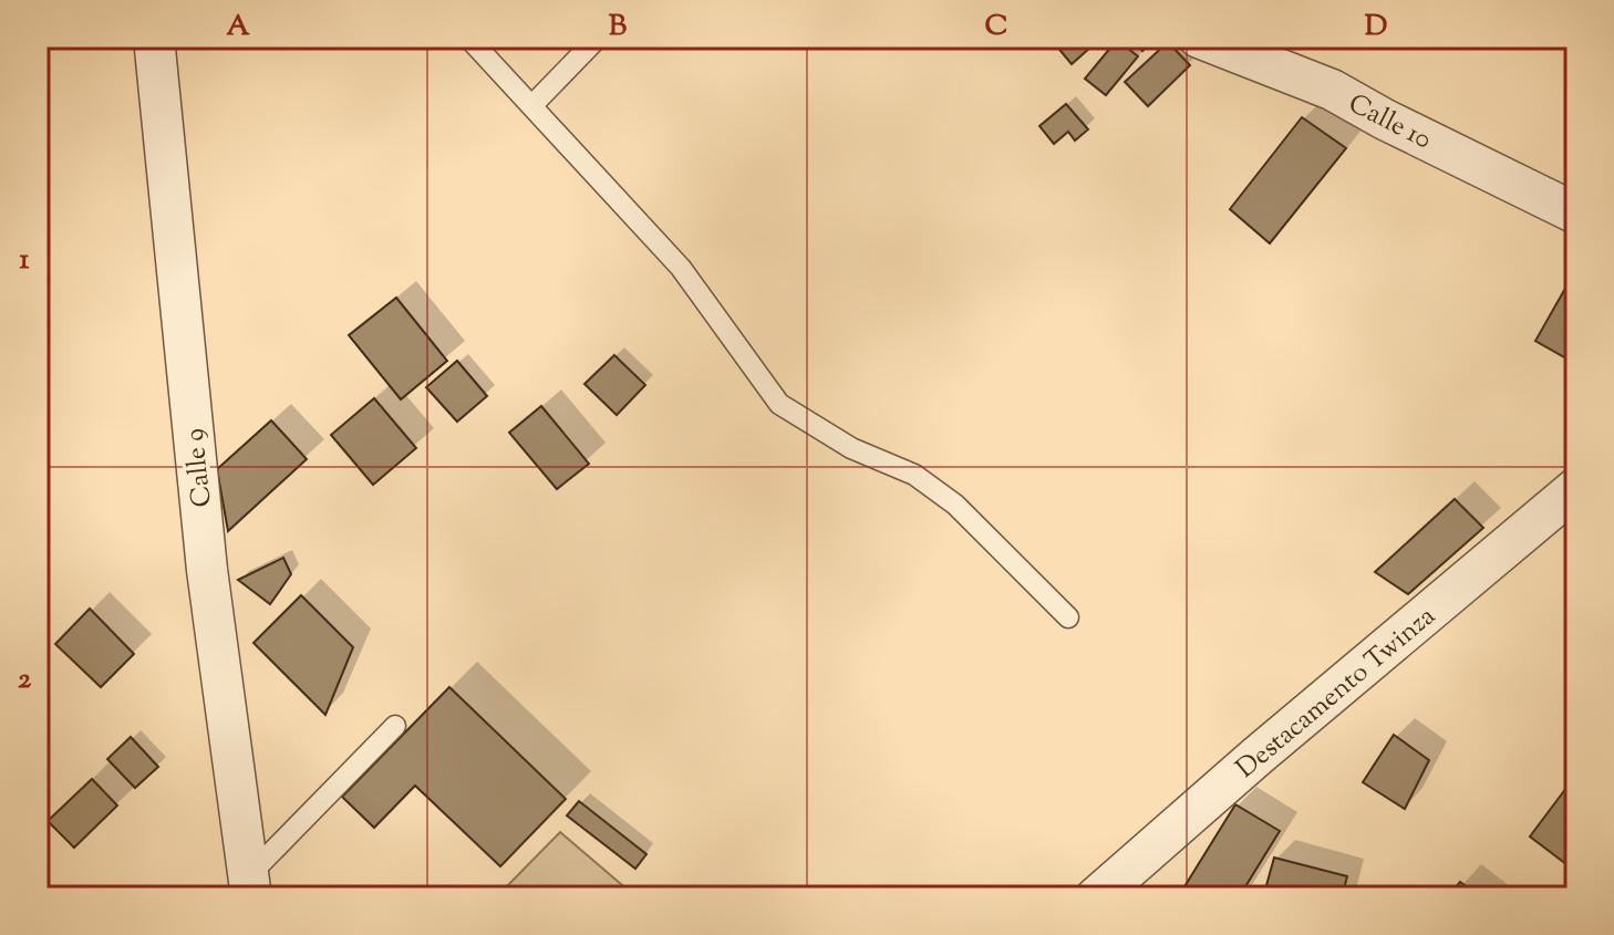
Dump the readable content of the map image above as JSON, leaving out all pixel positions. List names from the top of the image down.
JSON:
{
  "streets": {
    "street": ["Calle 10", "Calle 9", "Destacamento Twinza"]
  },
  "grid": {
    "columns": [
      "A",
      "B",
      "C",
      "D"
    ],
    "rows": ["1", "2"]
  }
}
